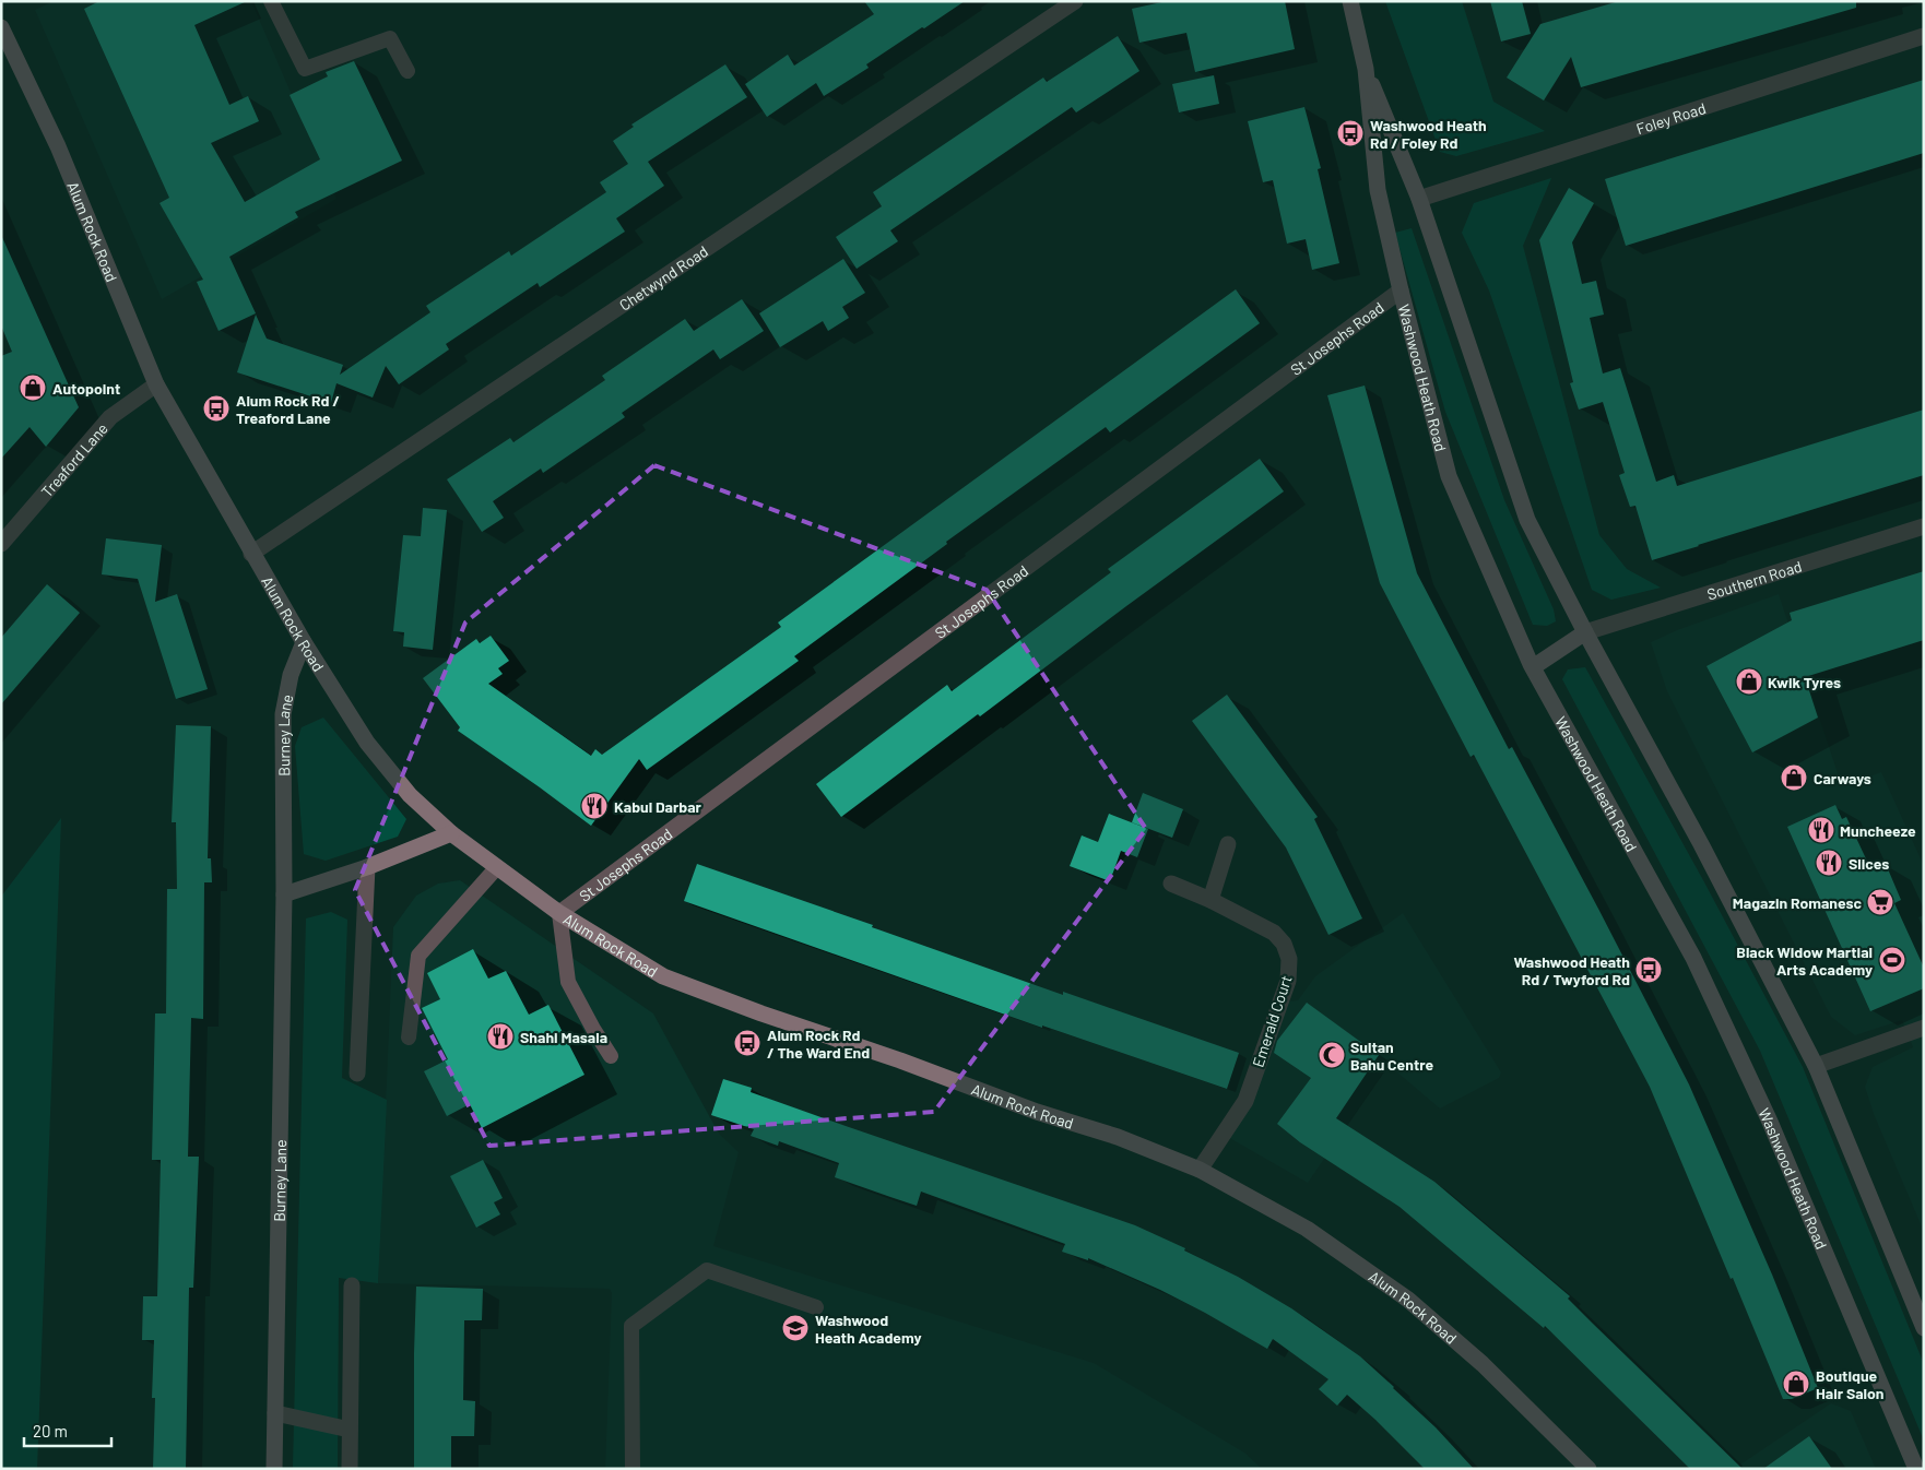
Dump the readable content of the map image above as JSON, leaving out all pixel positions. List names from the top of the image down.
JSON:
{
  "streets": {
    "street": [
      "Foley Road",
      "Alum Rock Road",
      "Chetwynd Road",
      "St Josephs Road",
      "Washwood Heath Road",
      "Treaford Lane",
      "Southern Road",
      "Burney Lane",
      "Emerald Court"
    ]
  },
  "crossings": [
    ["Foley Road", "Washwood Heath Road"],
    ["Alum Rock Road", "Chetwynd Road"],
    ["Alum Rock Road", "St Josephs Road"],
    ["Alum Rock Road", "Treaford Lane"],
    ["Alum Rock Road", "Burney Lane"],
    ["Alum Rock Road", "Emerald Court"],
    ["St Josephs Road", "Washwood Heath Road"],
    ["Washwood Heath Road", "Southern Road"]
  ],
  "places": {
    "bus stop": [
      "Washwood Heath Rd / Foley Rd",
      "Alum Rock Rd / Treaford Lane",
      "Washwood Heath Rd / Twyford Rd",
      "Alum Rock Rd / The Ward End"
    ],
    "shop": [
      "Autopoint",
      "Kwik Tyres",
      "Carways",
      "Boutique Hair Salon"
    ],
    "restaurant": [
      "Kabul Darbar",
      "Muncheeze",
      "Slices",
      "Shahi Masala"
    ],
    "supermarket": ["Magazin Romanesc"],
    "sports": ["Black Widow Martial Arts Academy"],
    "mosque": ["Sultan Bahu Centre"],
    "school or university": ["Washwood Heath Academy"]
  },
  "scale_bar": "20 m"
}
